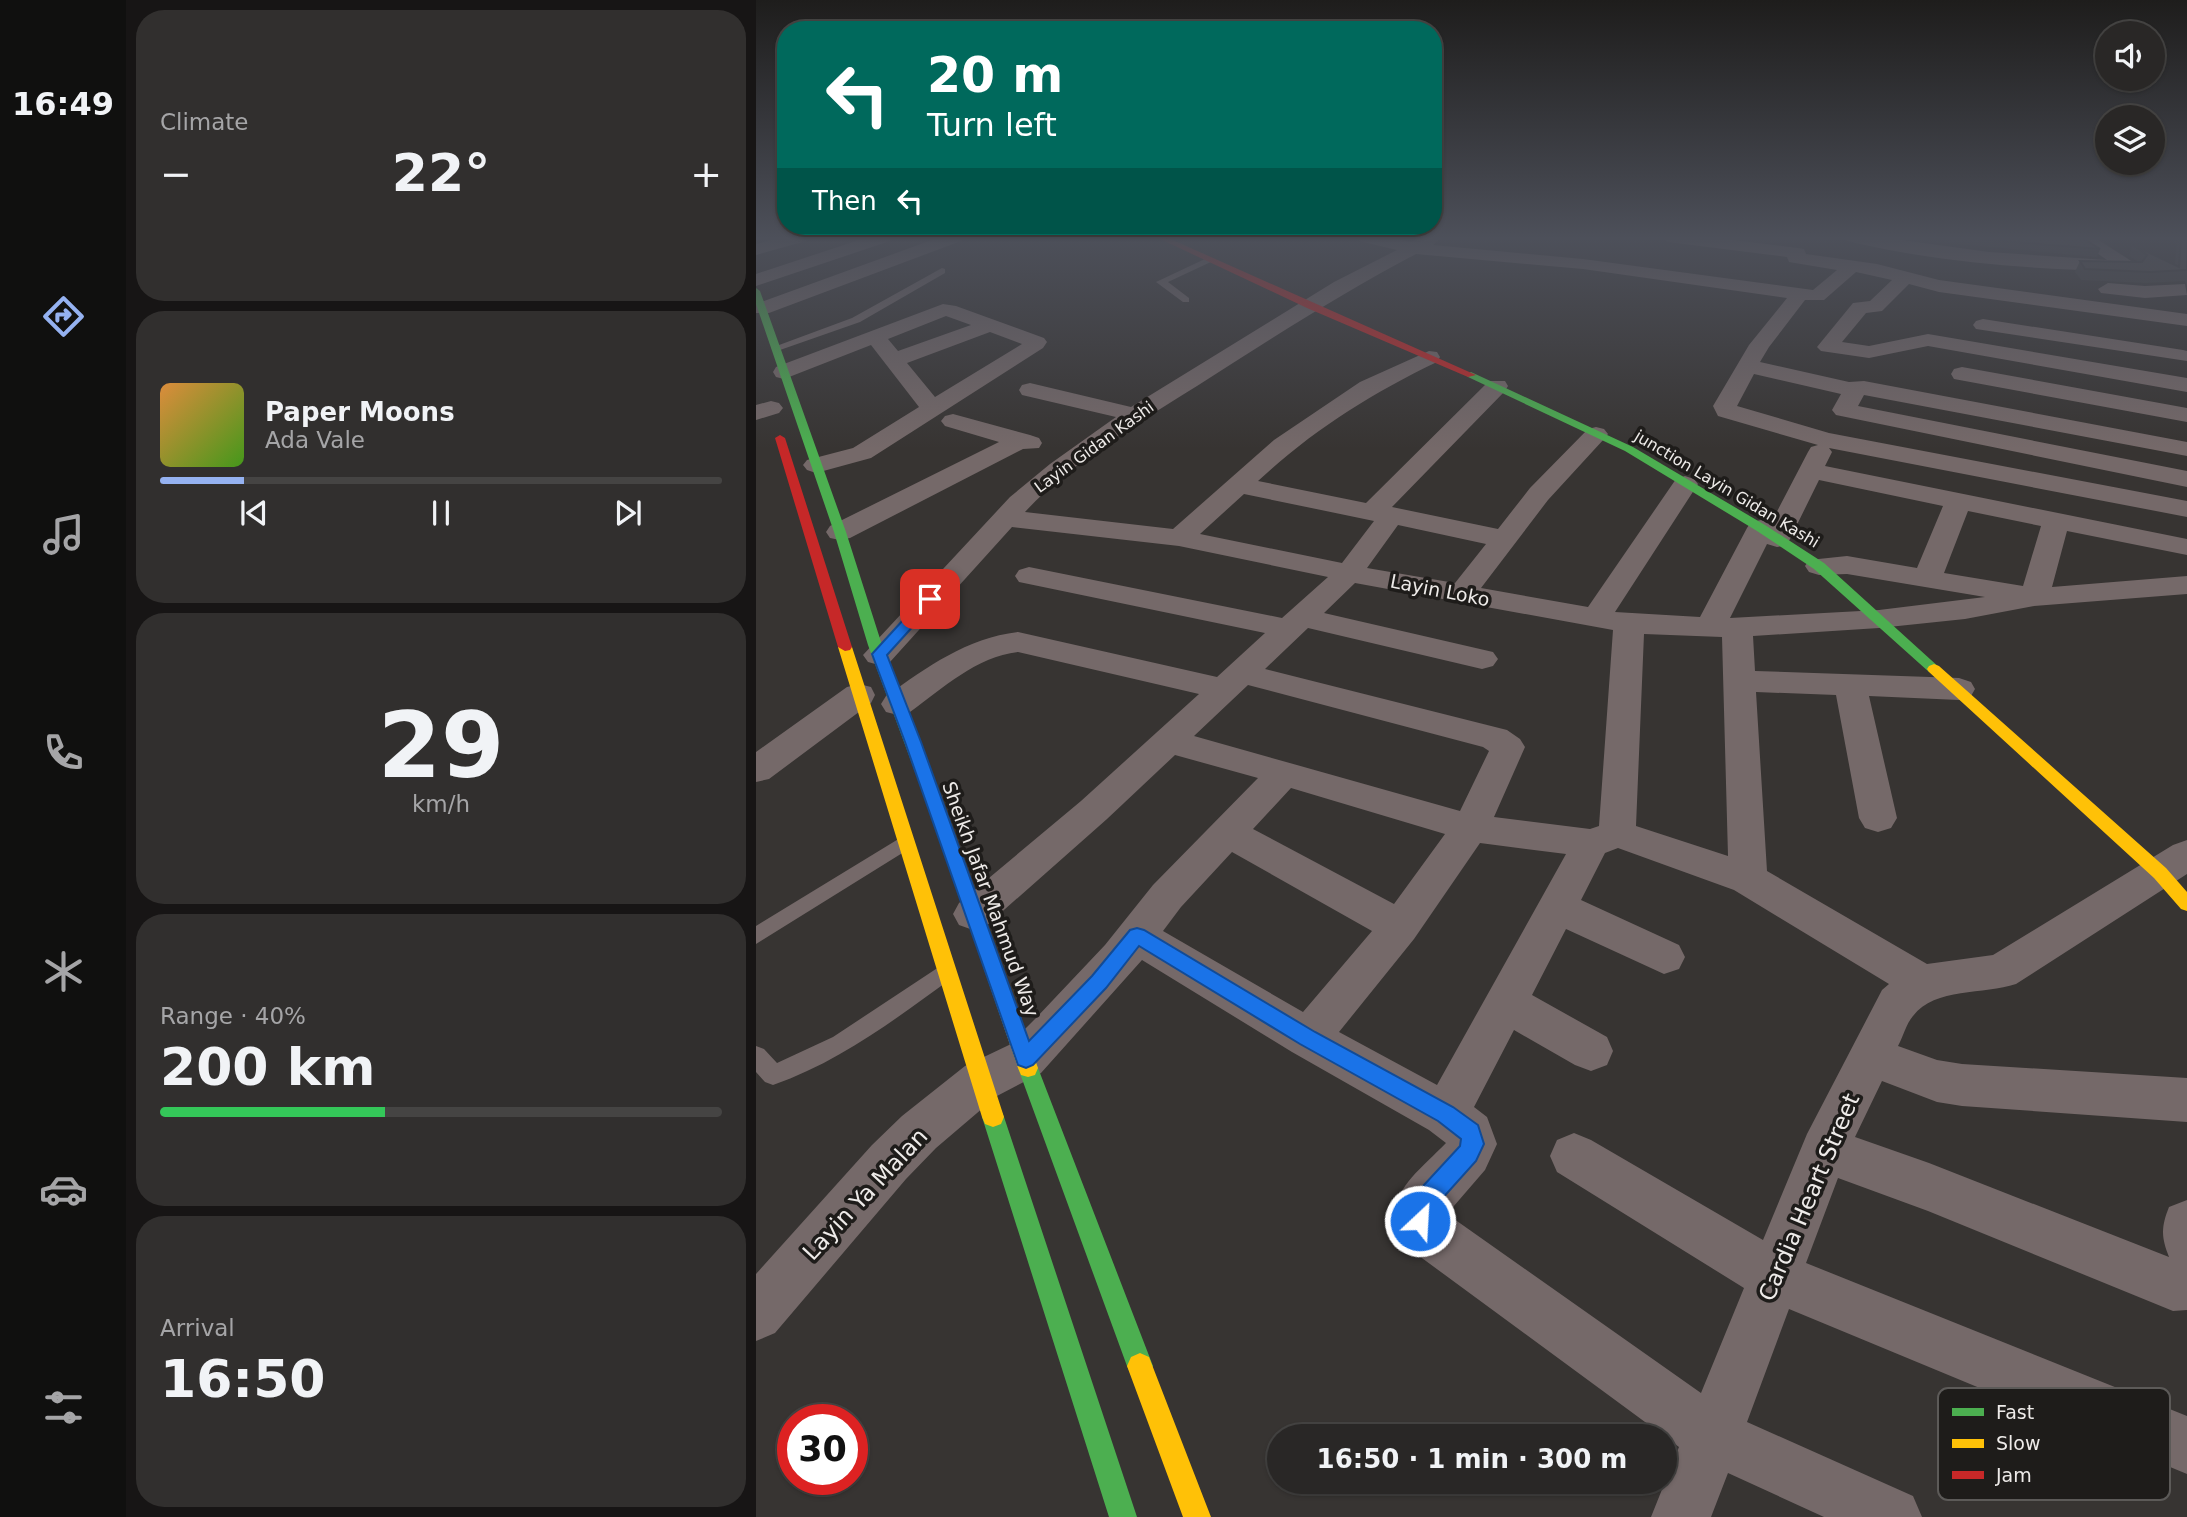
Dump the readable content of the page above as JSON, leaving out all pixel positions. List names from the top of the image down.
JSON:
{
  "streets": {
    "main road": ["junction Layin Gidan Kashi", "Sheikh Jafar Mahmud Way"],
    "street": [
      "Layin Gidan Kashi",
      "Layin Loko",
      "Layin Ya Malan",
      "Cardia Heart Street"
    ]
  },
  "crossings": [
    ["Layin Gidan Kashi", "Layin Loko"],
    ["Layin Gidan Kashi", "Sheikh Jafar Mahmud Way"],
    ["junction Layin Gidan Kashi", "Layin Loko"],
    ["Sheikh Jafar Mahmud Way", "Layin Ya Malan"]
  ],
  "legend": ["Fast", "Slow", "Jam"],
  "page": {
    "tabs": "16:49",
    "tile": [
      "Climate",
      ["29", "km/h"],
      ["Range · 40%", "200 km"],
      ["Arrival", "16:50"]
    ],
    "turn": ["20 m", "Turn left"],
    "heat": ["−", "22°", "+"],
    "then": "Then",
    "song": ["Paper Moons", "Ada Vale"],
    "limit": "30",
    "trip": "16:50 · 1 min · 300 m"
  }
}
